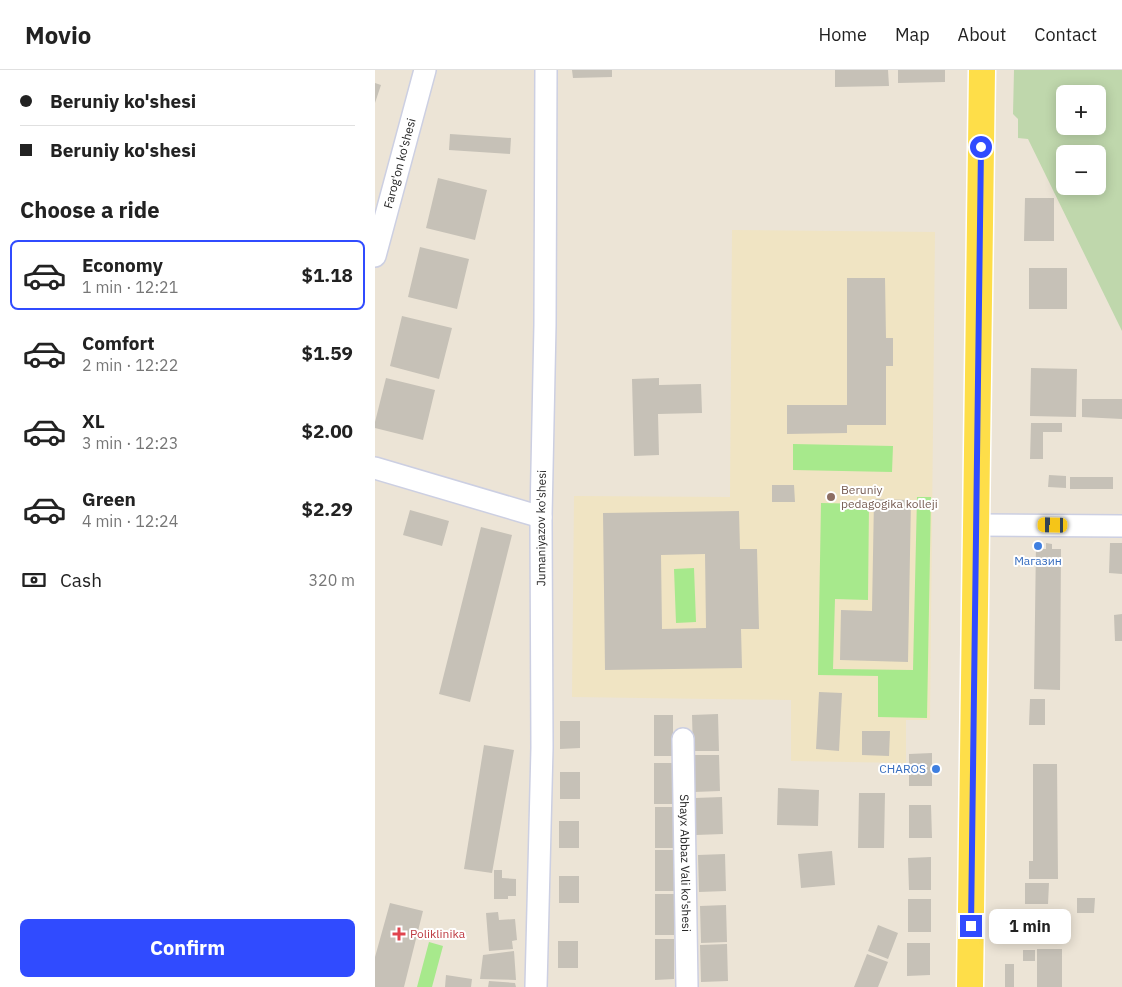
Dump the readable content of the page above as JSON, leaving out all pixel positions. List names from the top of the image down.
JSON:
{
  "streets": {
    "street": ["Farog'on ko'shesi", "Jumaniyazov ko'shesi", "Shayx Abbaz Vali ko'shesi"]
  },
  "places": {
    "other": ["Beruniy pedagogika kolleji", "Магазин", "CHAROS"],
    "health": ["Poliklinika"]
  },
  "page": {
    "header": "Movio",
    "nav": [
      "Home",
      "Map",
      "About",
      "Contact"
    ],
    "banner": ["Beruniy ko'shesi", "Beruniy ko'shesi"],
    "map_buttons": ["+", "−"],
    "heading": "Choose a ride",
    "list": [
      {
        "name": "Economy",
        "note": "1 min · 12:21",
        "value": "$1.18"
      },
      {
        "name": "Comfort",
        "note": "2 min · 12:22",
        "value": "$1.59"
      },
      {
        "name": "XL",
        "note": "3 min · 12:23",
        "value": "$2.00"
      },
      {
        "name": "Green",
        "note": "4 min · 12:24",
        "value": "$2.29"
      }
    ],
    "pay": ["Cash", "320 m"],
    "buttons": "Confirm",
    "bubble": "1 min"
  }
}
